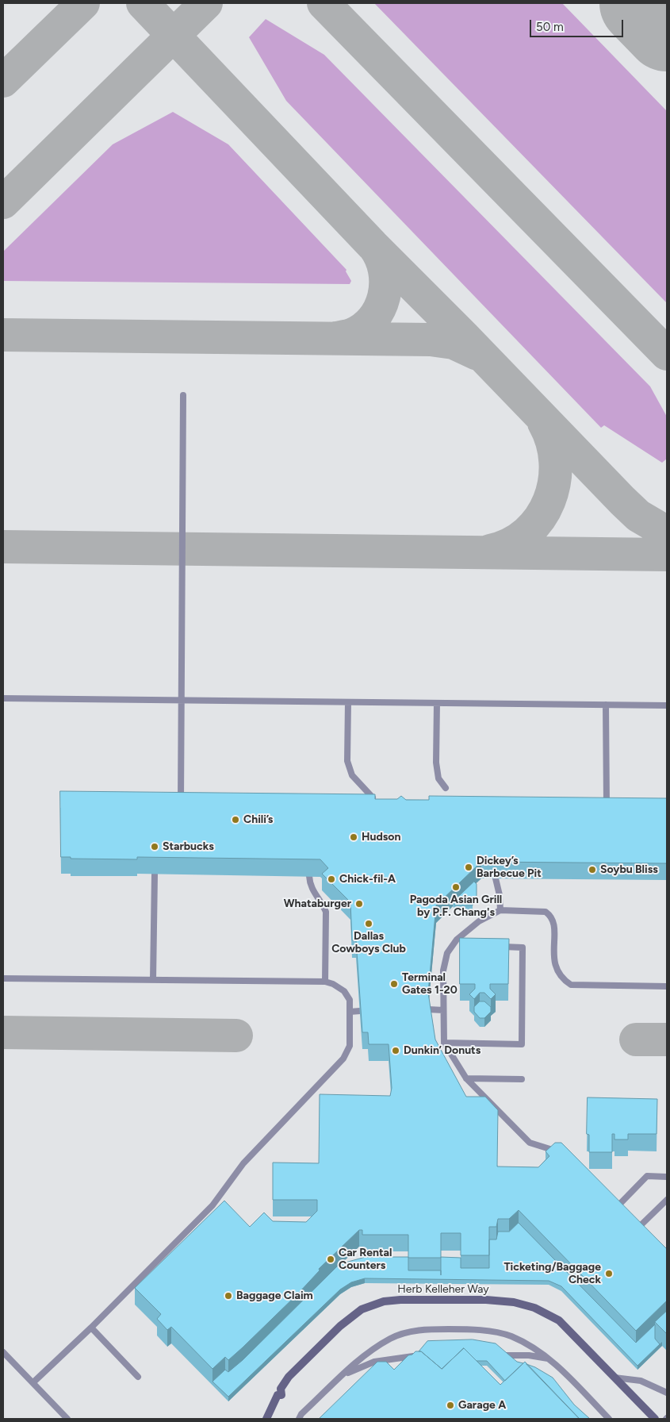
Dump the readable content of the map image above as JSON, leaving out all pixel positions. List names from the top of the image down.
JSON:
{
  "streets": {
    "main road": ["Herb Kelleher Way"]
  },
  "places": [
    "Chili’s",
    "Hudson",
    "Starbucks",
    "Dickey’s Barbecue Pit",
    "Soybu Bliss",
    "Chick-fil-A",
    "Pagoda Asian Grill by P.F. Chang's",
    "Whataburger",
    "Dallas Cowboys Club",
    "Terminal Gates 1-20",
    "Dunkin’ Donuts",
    "Car Rental Counters",
    "Ticketing/Baggage Check",
    "Baggage Claim",
    "Garage A"
  ],
  "scale_bar": "50 m"
}
